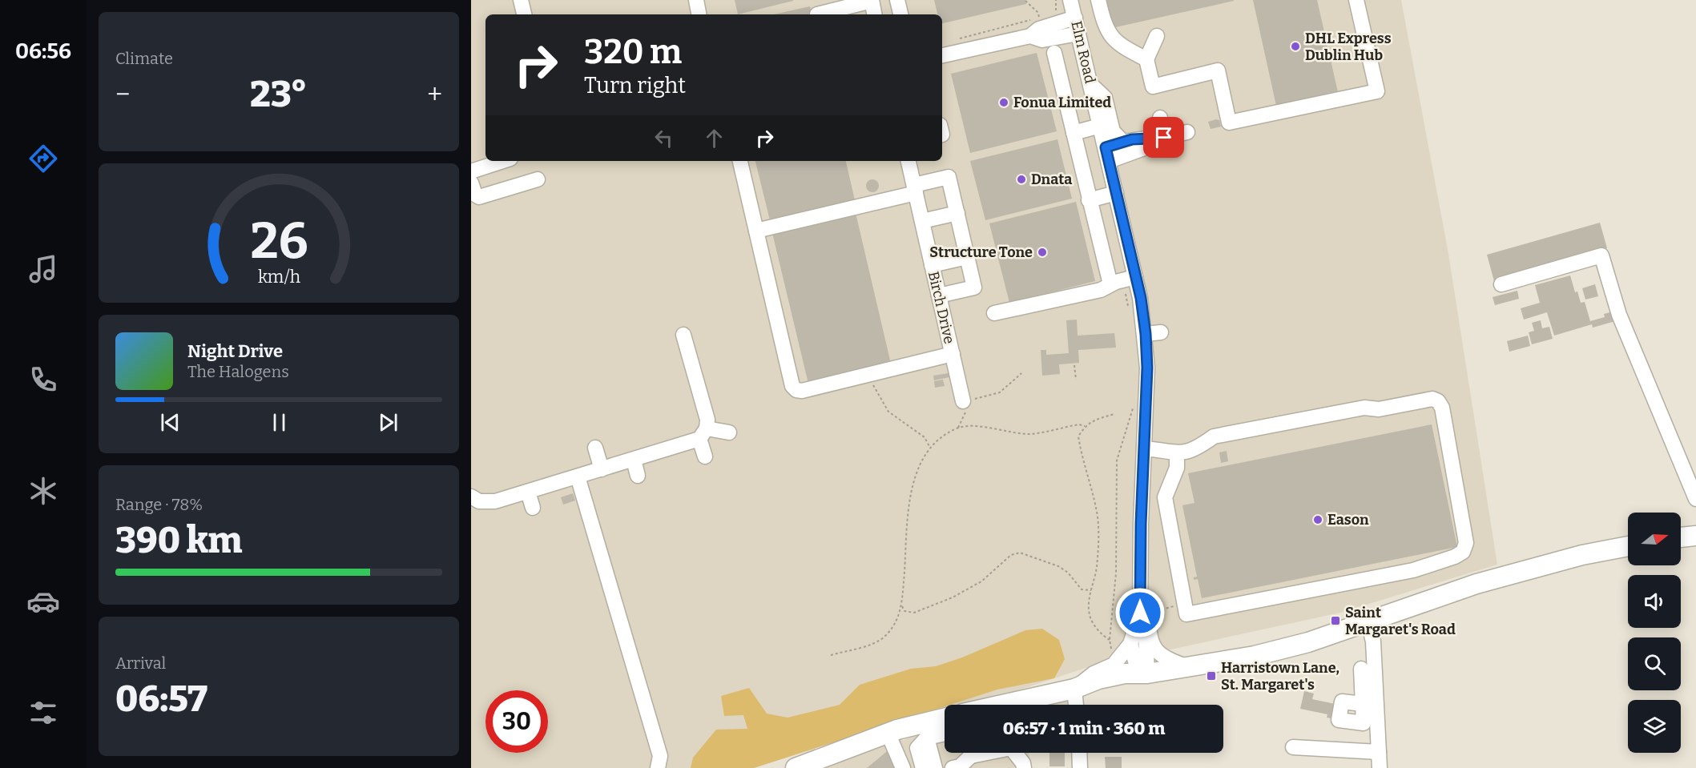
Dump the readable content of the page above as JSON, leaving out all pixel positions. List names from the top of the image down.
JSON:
{
  "streets": {
    "street": ["Elm Road", "Birch Drive"]
  },
  "places": {
    "other": [
      "DHL Express Dublin Hub",
      "Fonua Limited",
      "Dnata",
      "Structure Tone",
      "Eason"
    ],
    "transit": ["Saint Margaret's Road", "Harristown Lane, St. Margaret's"]
  },
  "north": "right",
  "page": {
    "tabs": "06:56",
    "tile": [
      "Climate",
      ["Range · 78%", "390 km"],
      ["Arrival", "06:57"]
    ],
    "turn": ["320 m", "Turn right"],
    "heat": ["−", "23°", "+"],
    "song": ["Night Drive", "The Halogens"],
    "limit": "30",
    "trip": "06:57 · 1 min · 360 m",
    "gauge": ["26", "km/h"]
  }
}
